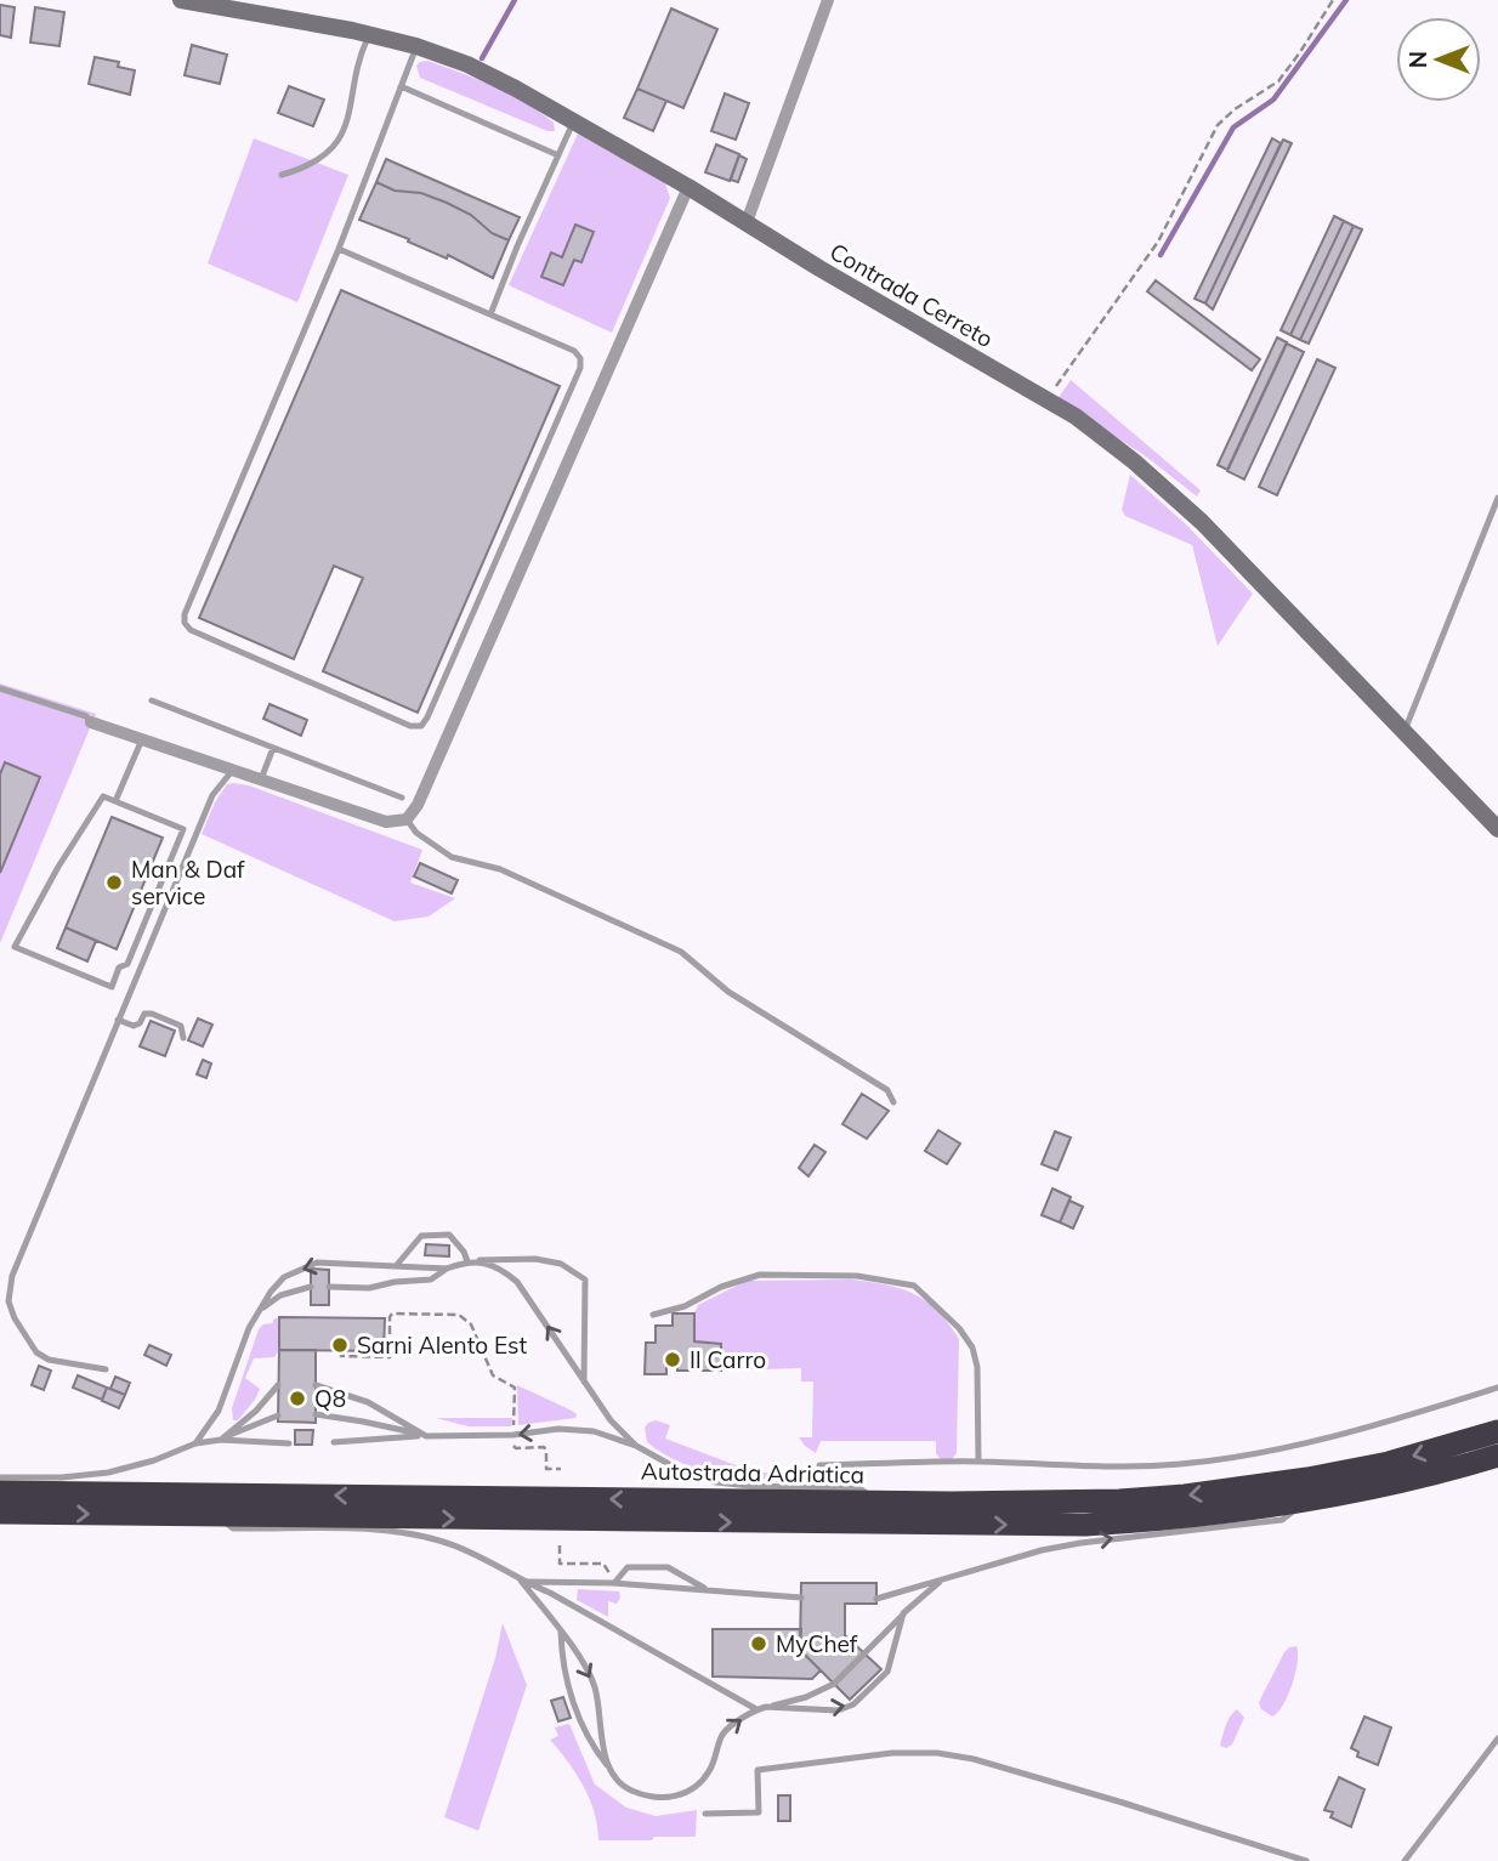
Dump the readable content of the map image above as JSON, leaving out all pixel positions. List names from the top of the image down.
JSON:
{
  "streets": {
    "highway": ["Autostrada Adriatica"],
    "main road": ["Contrada Cerreto"]
  },
  "places": [
    "Man & Daf service",
    "Sarni Alento Est",
    "Il Carro",
    "Q8",
    "MyChef"
  ],
  "north": "left"
}
